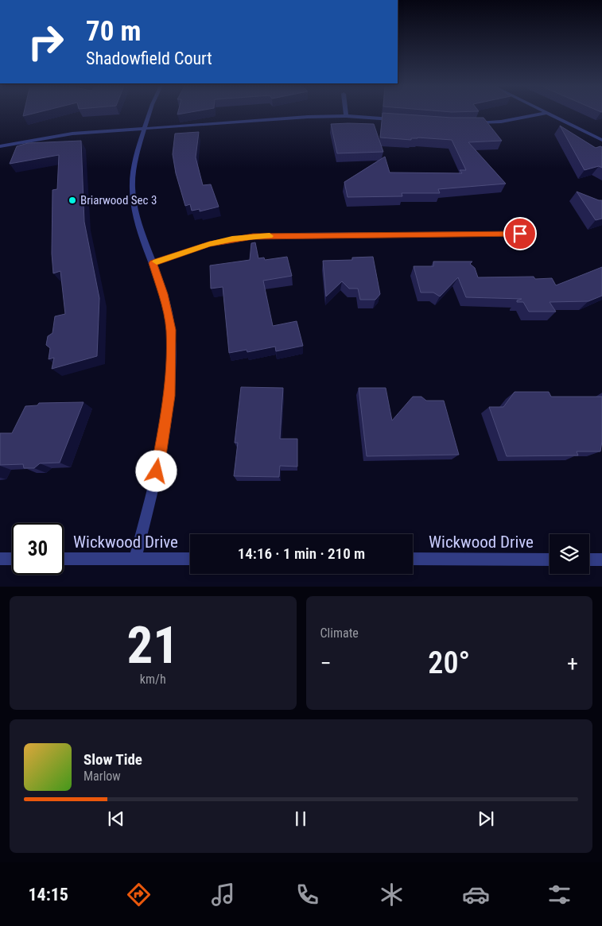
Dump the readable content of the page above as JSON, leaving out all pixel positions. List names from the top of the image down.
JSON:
{
  "streets": {
    "street": ["Wickwood Drive"]
  },
  "places": ["Briarwood Sec 3"],
  "page": {
    "turn": ["70 m", "Shadowfield Court"],
    "limit": "30",
    "trip": "14:16 · 1 min · 210 m",
    "tile": [
      ["21", "km/h"],
      "Climate"
    ],
    "heat": ["−", "20°", "+"],
    "song": ["Slow Tide", "Marlow"],
    "tabs": "14:15"
  }
}
